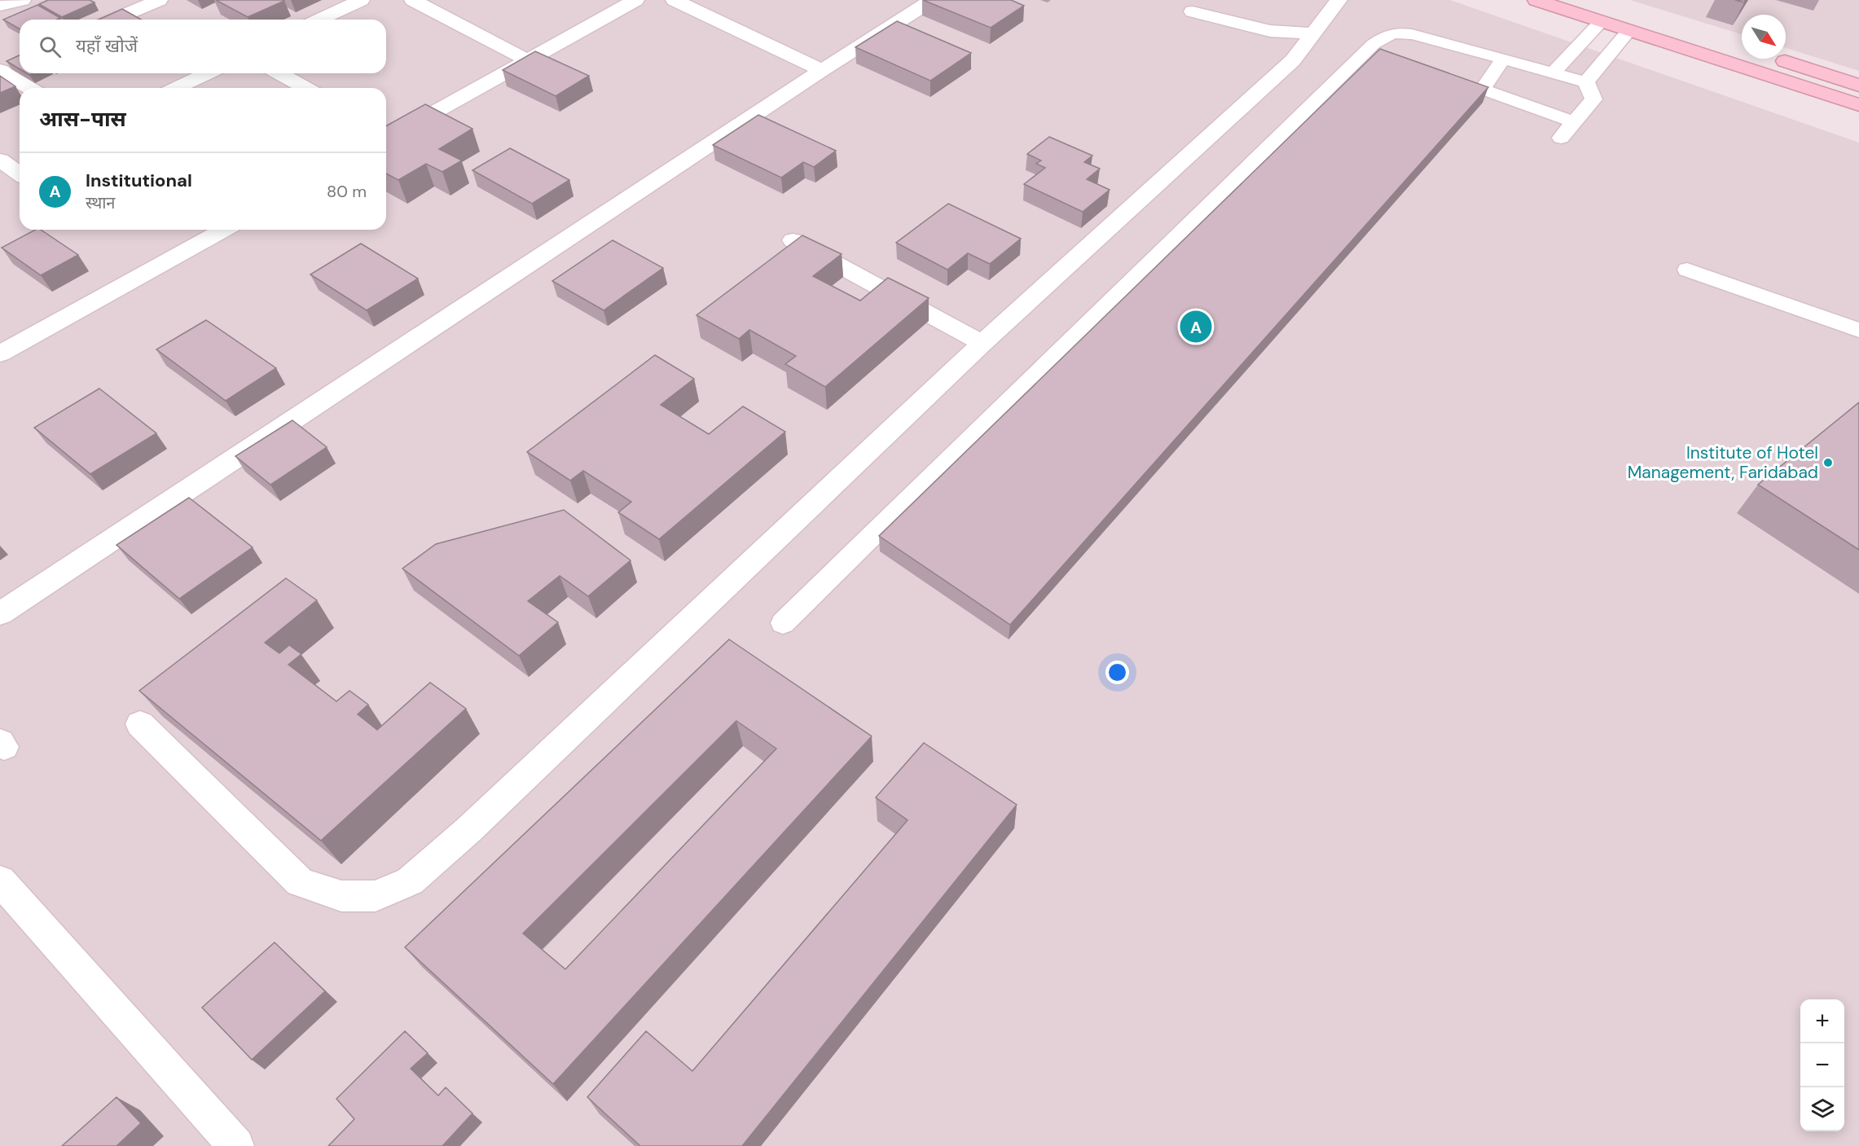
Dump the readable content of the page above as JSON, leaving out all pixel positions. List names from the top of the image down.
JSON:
{
  "places": ["Institute of Hotel Management, Faridabad"],
  "north": "bottom right",
  "page": {
    "search": "यहाँ खोजें",
    "heading": "आस-पास",
    "list": [
      {
        "mark": "A",
        "name": "Institutional",
        "note": "स्थान",
        "value": "80 m"
      }
    ],
    "pins": "A",
    "map_buttons": ["+", "−"]
  }
}
